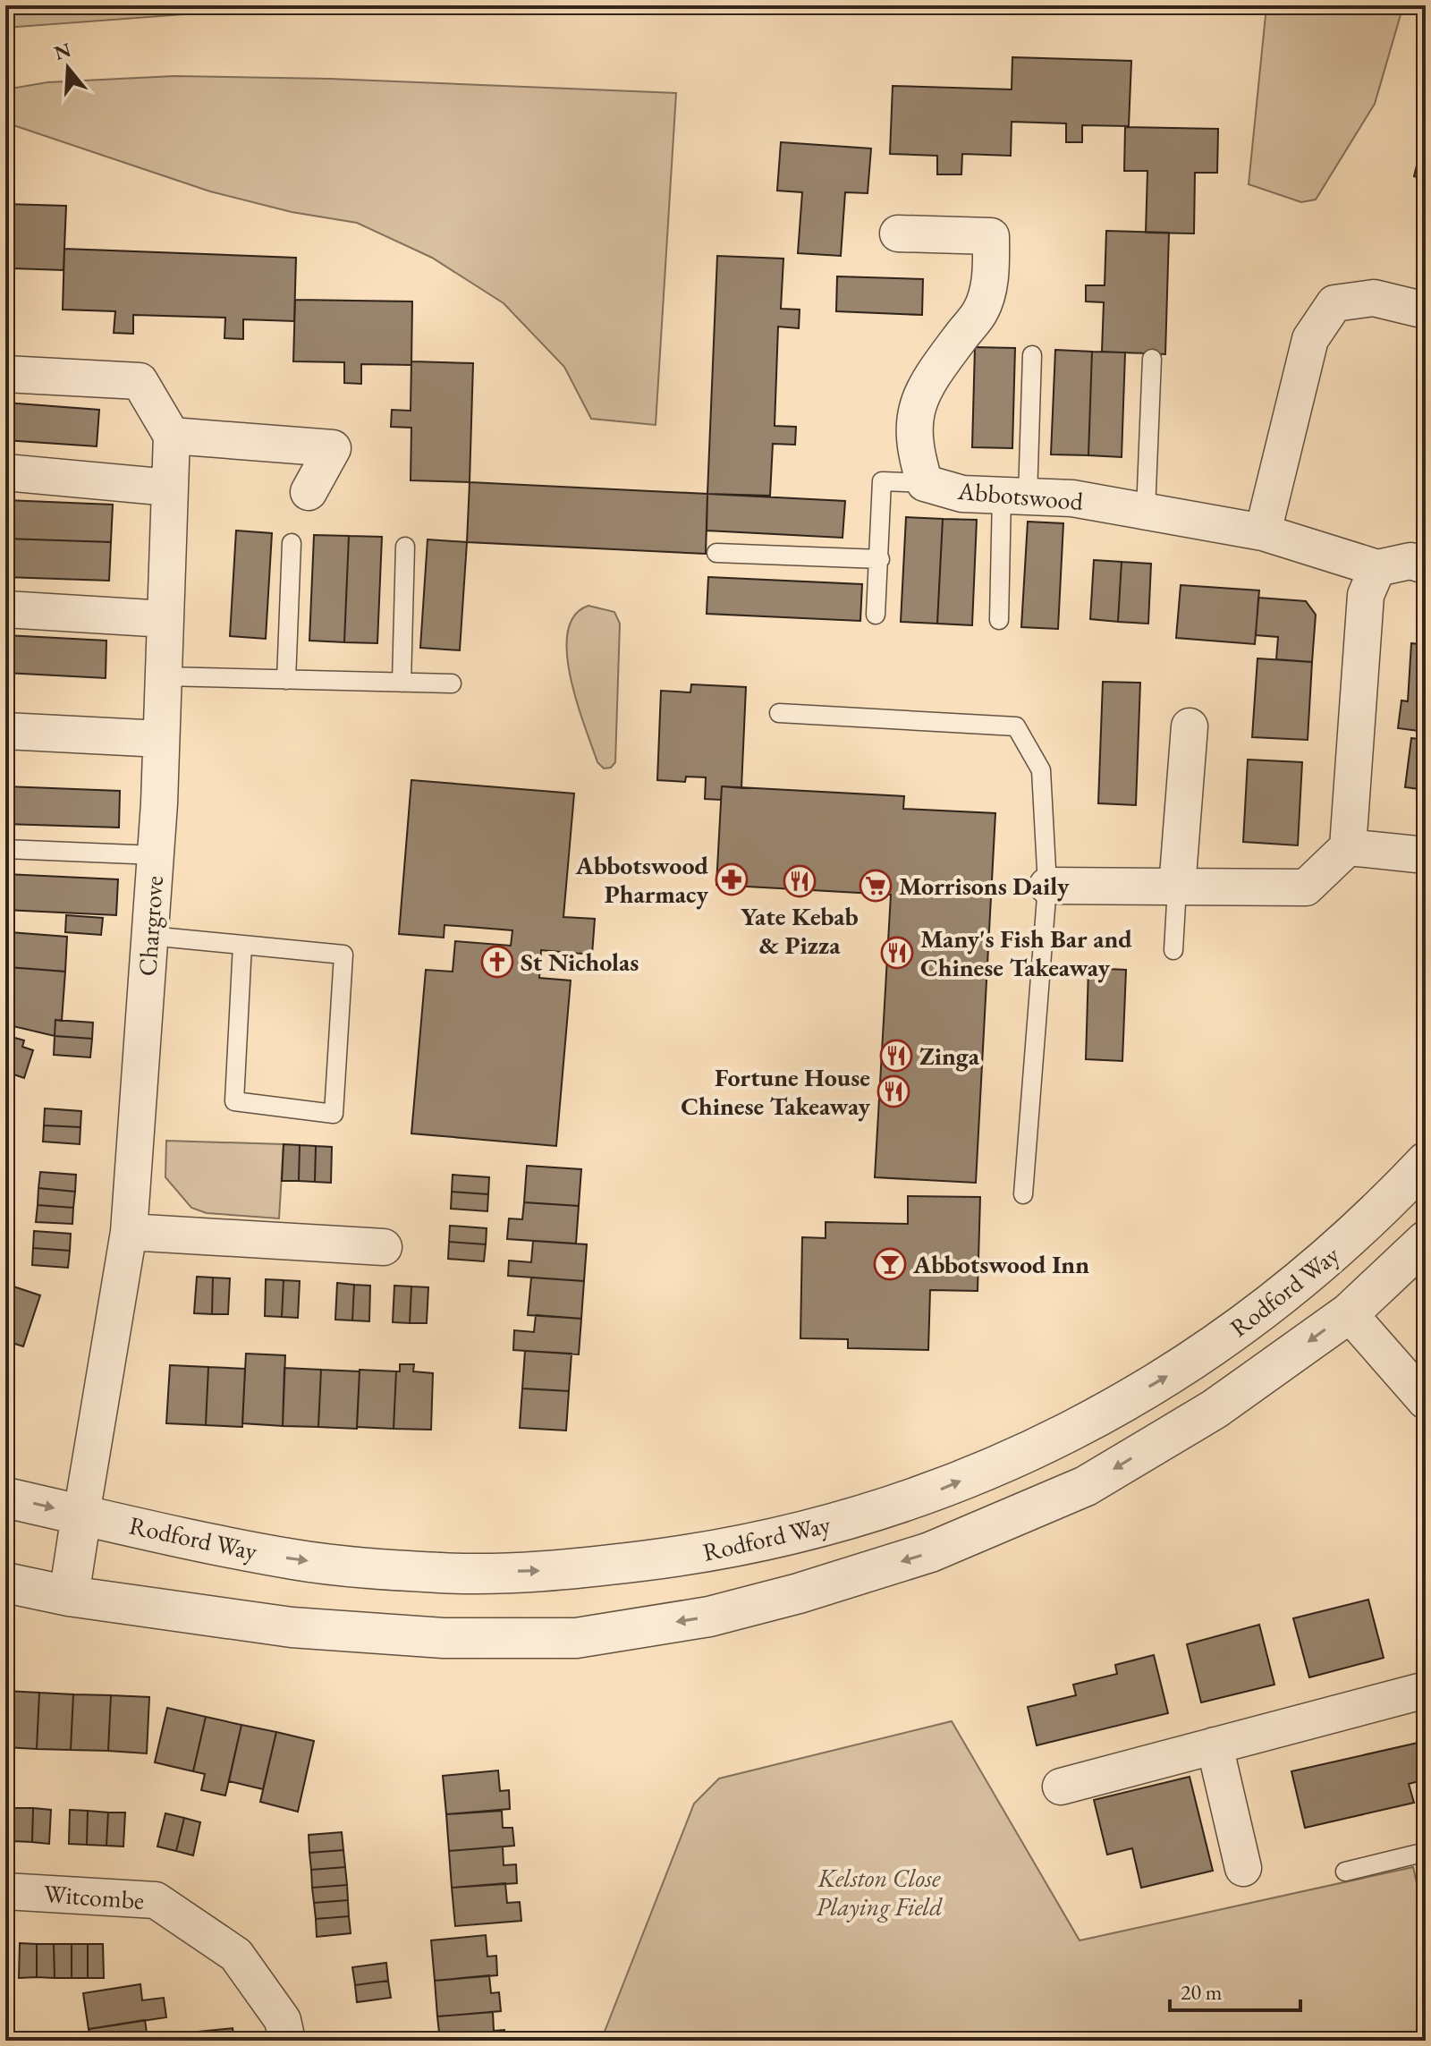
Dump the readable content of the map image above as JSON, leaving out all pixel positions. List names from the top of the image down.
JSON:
{
  "streets": {
    "street": [
      "Abbotswood",
      "Chargrove",
      "Rodford Way",
      "Witcombe"
    ]
  },
  "crossings": [
    ["Chargrove", "Rodford Way"]
  ],
  "parks": ["Kelston Close Playing Field"],
  "places": {
    "pharmacy": ["Abbotswood Pharmacy"],
    "restaurant": [
      "Yate Kebab & Pizza",
      "Many's Fish Bar and Chinese Takeaway",
      "Zinga",
      "Fortune House Chinese Takeaway"
    ],
    "supermarket": ["Morrisons Daily"],
    "church": ["St Nicholas"],
    "bar": ["Abbotswood Inn"]
  },
  "scale_bar": "20 m",
  "north": "top"
}
